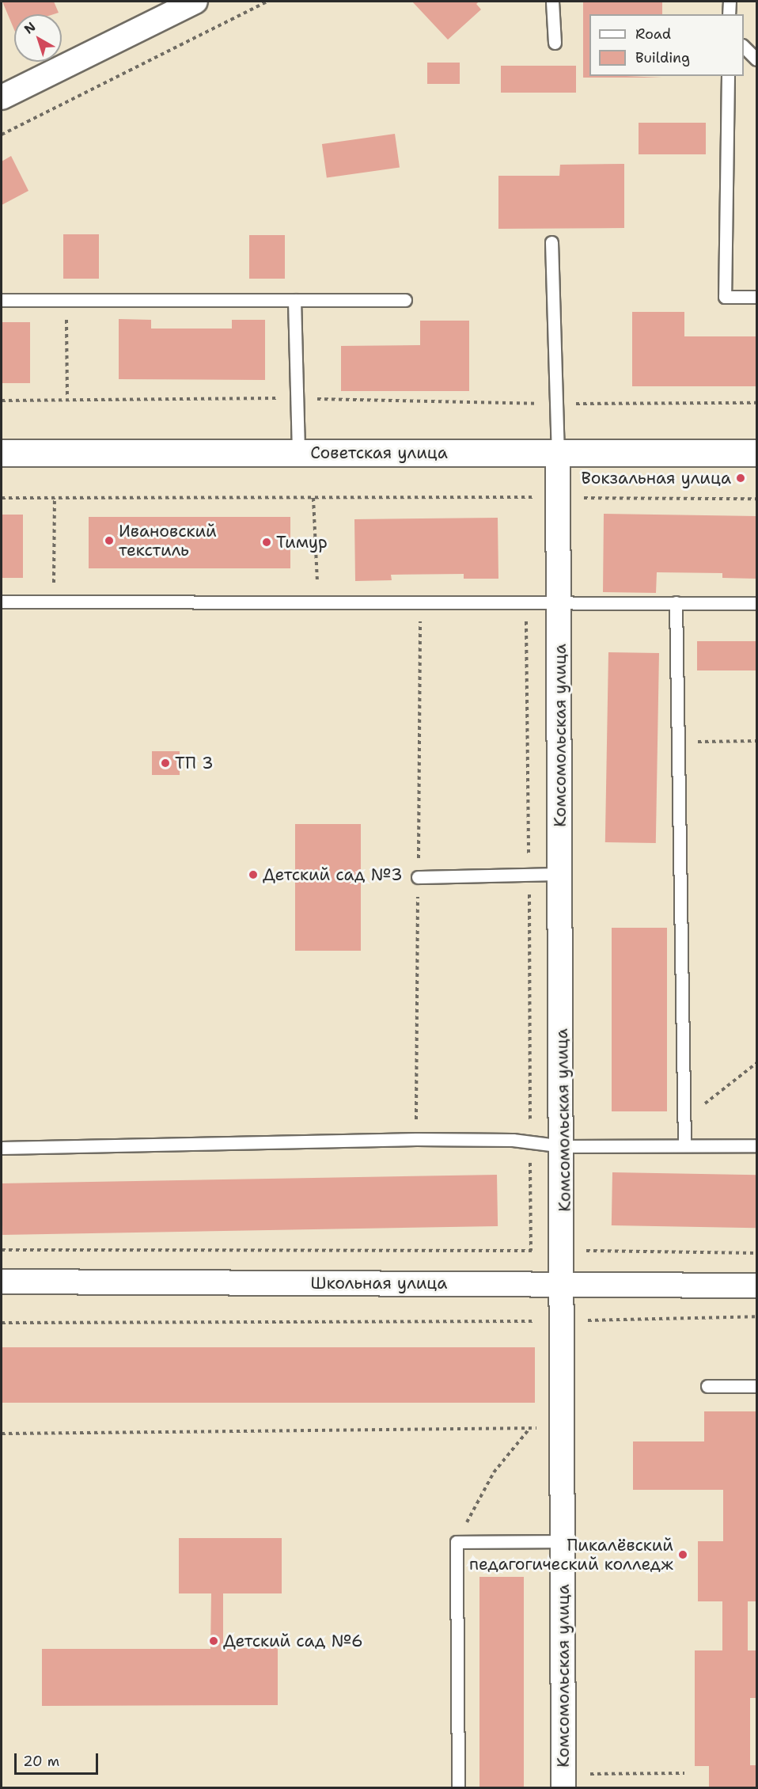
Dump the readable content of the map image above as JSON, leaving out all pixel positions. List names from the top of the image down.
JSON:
{
  "streets": {
    "street": ["Советская улица", "Комсомольская улица", "Школьная улица"]
  },
  "crossings": [
    ["Советская улица", "Комсомольская улица"],
    ["Комсомольская улица", "Школьная улица"]
  ],
  "places": [
    "Вокзальная улица",
    "Ивановский текстиль",
    "Тимур",
    "ТП 3",
    "Детский сад №3",
    "Пикалёвский педагогический колледж",
    "Детский сад №6"
  ],
  "legend": ["Road", "Building"],
  "scale_bar": "20 m",
  "north": "top left"
}
